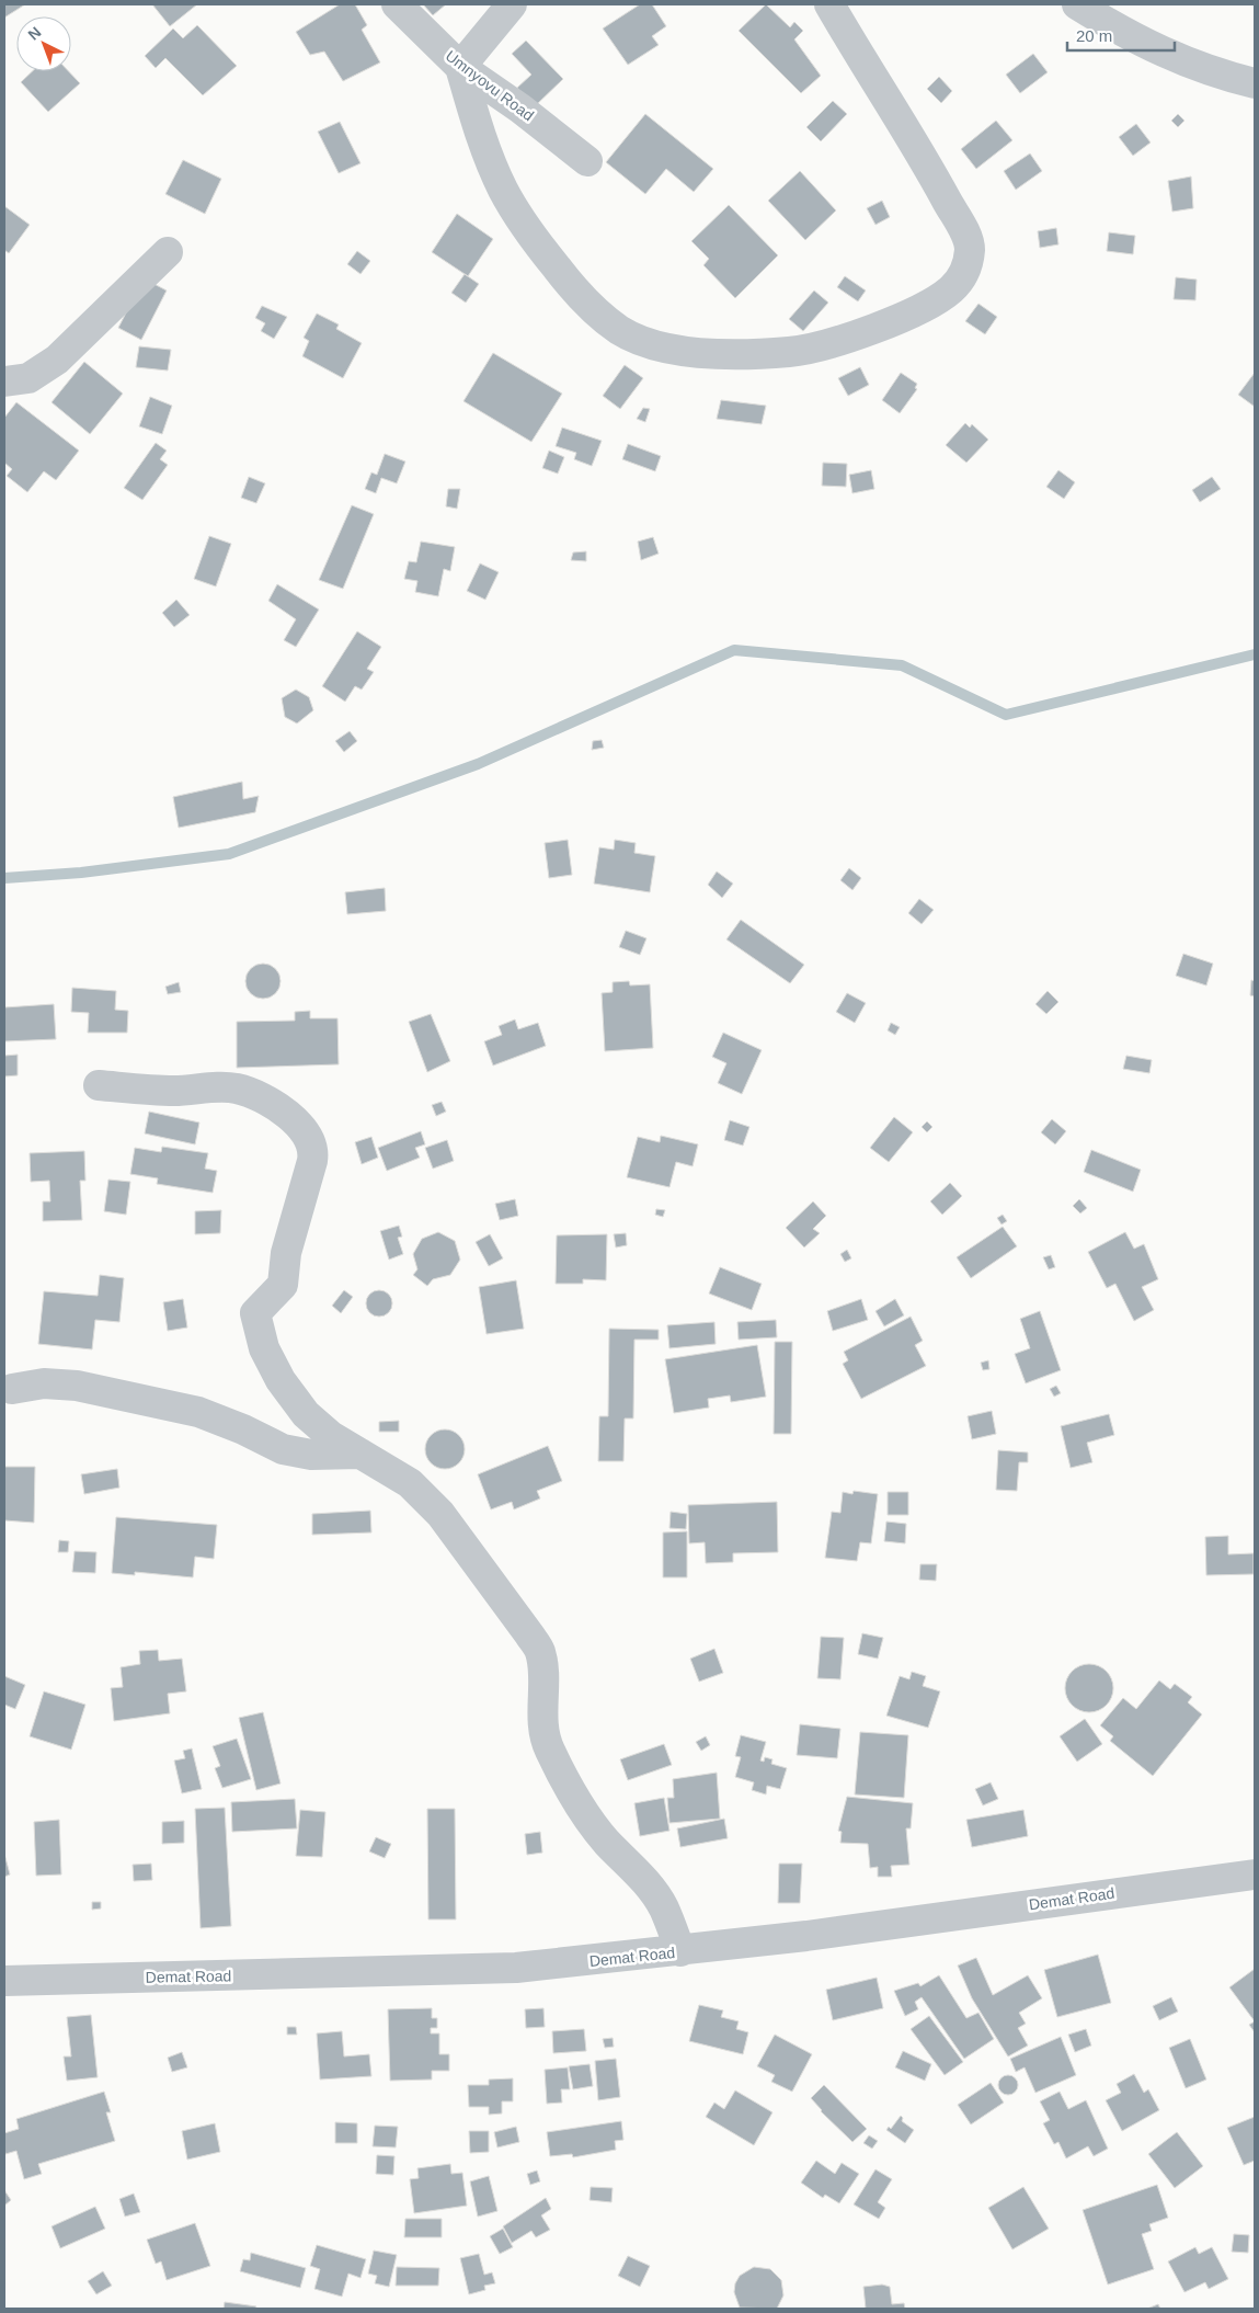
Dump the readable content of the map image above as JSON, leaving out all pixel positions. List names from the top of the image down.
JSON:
{
  "streets": {
    "street": ["Umnyovu Road", "Demat Road"]
  },
  "scale_bar": "20 m",
  "north": "top left"
}
